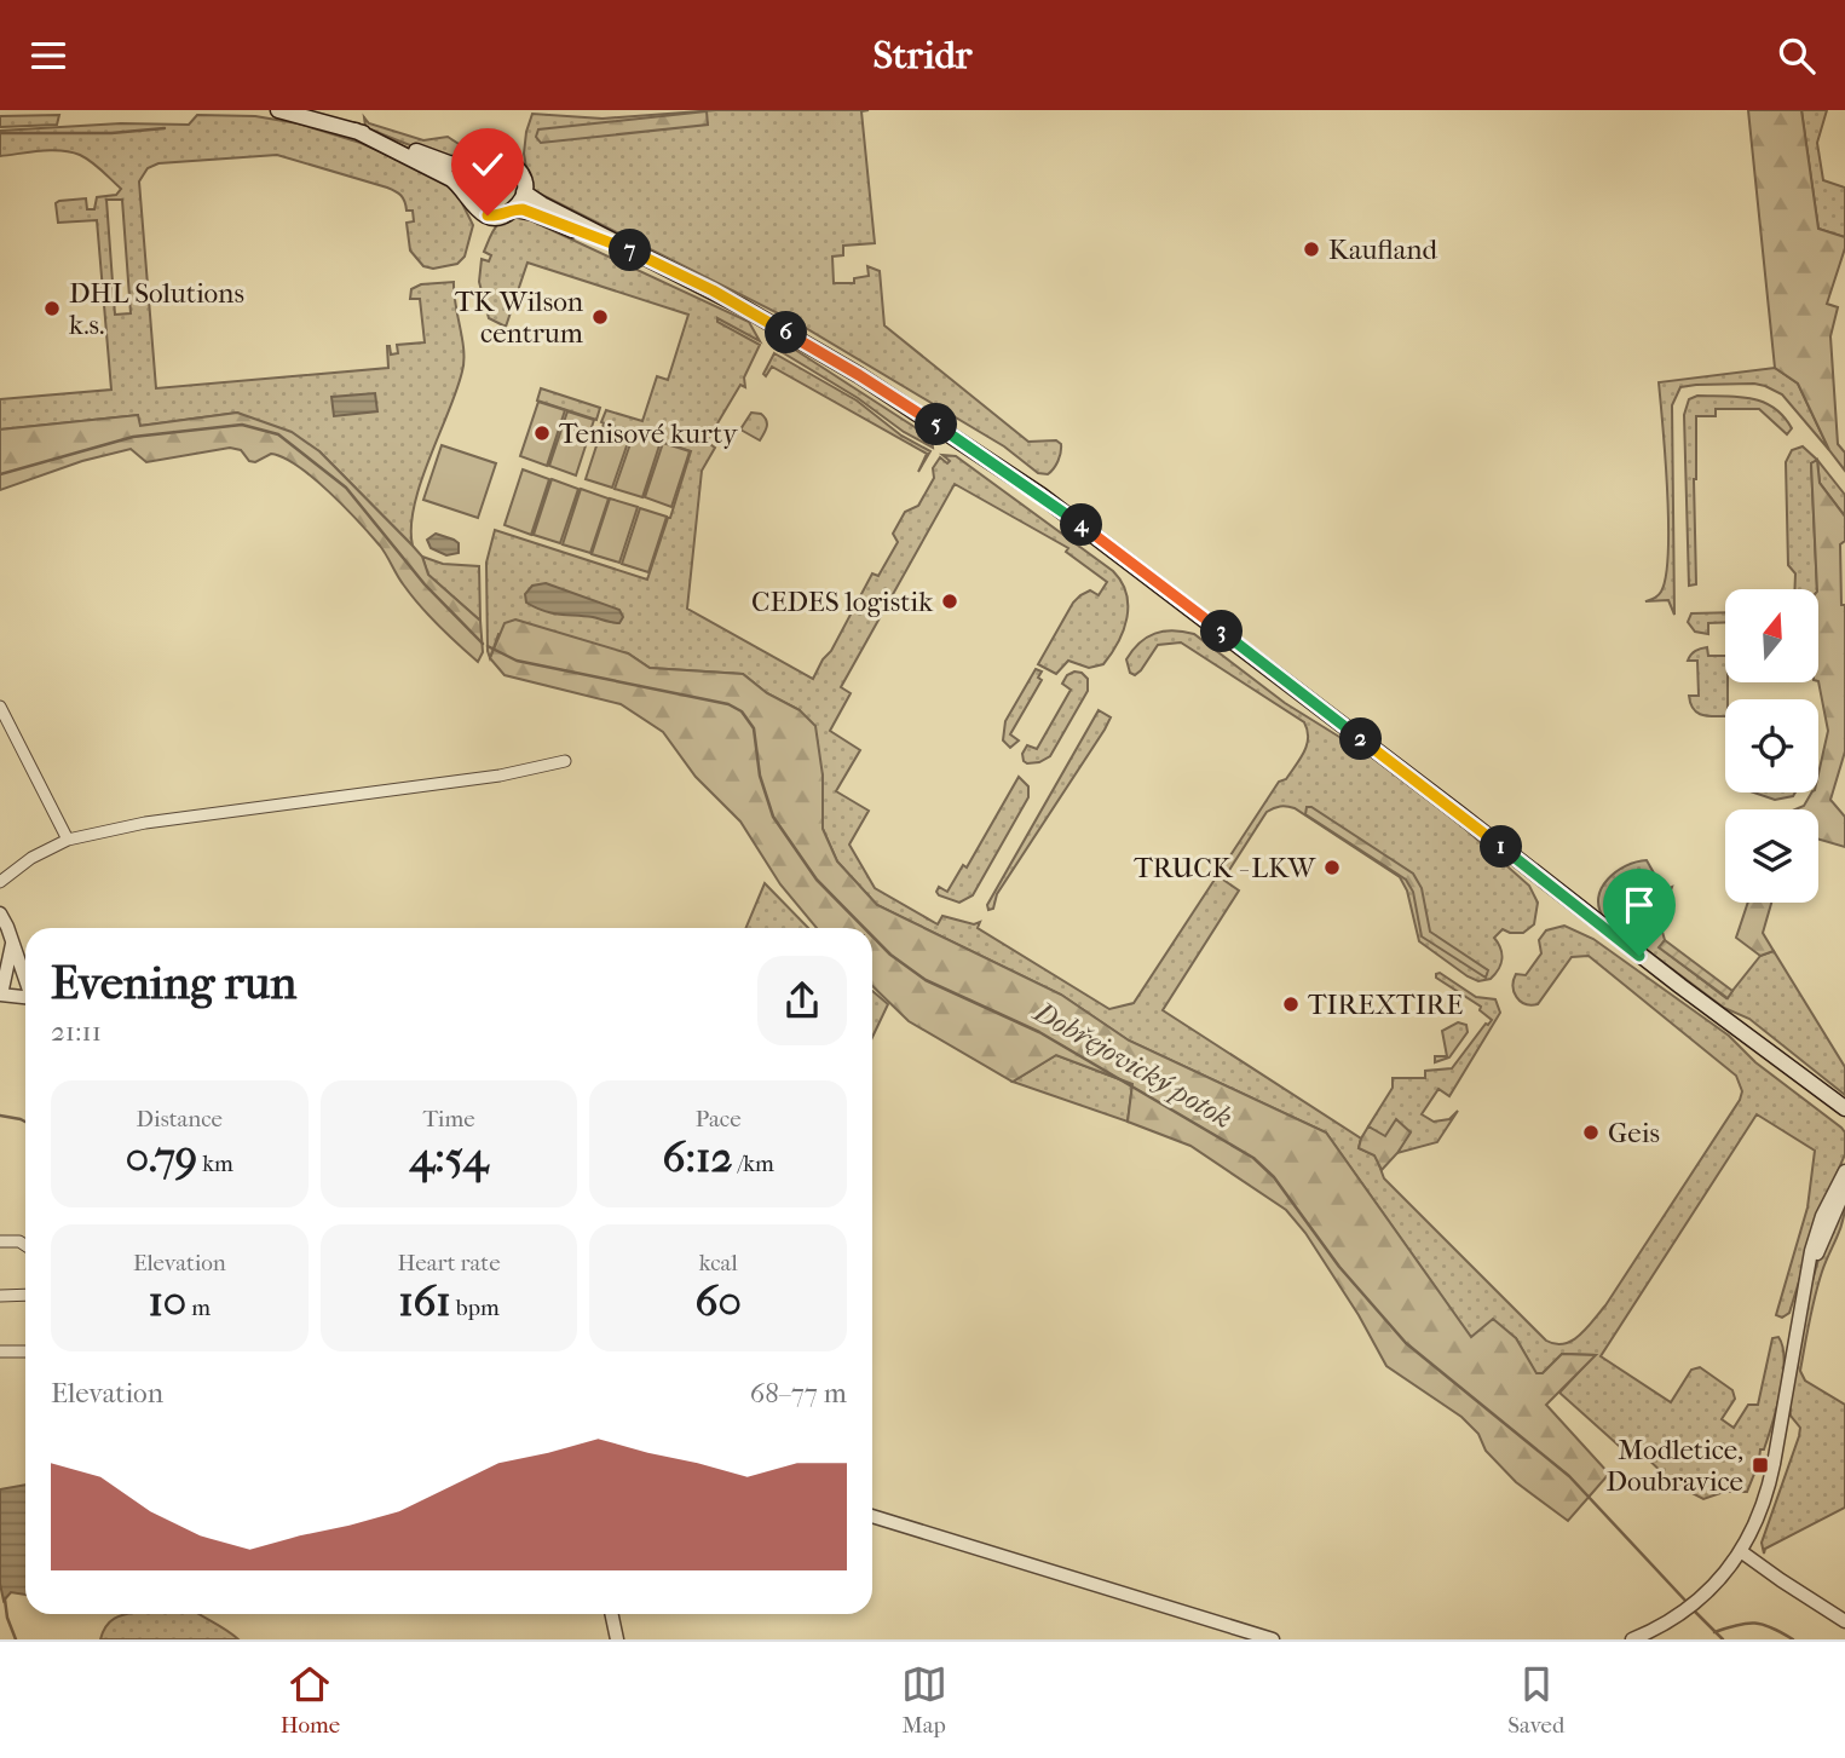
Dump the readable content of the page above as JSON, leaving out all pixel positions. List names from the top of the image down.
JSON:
{
  "water": ["Dobřejovický potok"],
  "places": {
    "other": [
      "Kaufland",
      "DHL Solutions k.s.",
      "TK Wilson centrum",
      "Tenisové kurty",
      "CEDES logistik",
      "TRUCK - LKW",
      "TIREXTIRE",
      "Geis"
    ],
    "transit": ["Modletice, Doubravice"]
  },
  "north": "top",
  "page": {
    "header": "Stridr",
    "pins": [
      "7",
      "6",
      "5",
      "4",
      "3",
      "2",
      "1"
    ],
    "heading": ["Evening run", "21:11"],
    "stats": [
      ["Distance", "0.79 km"],
      ["Time", "4:54"],
      ["Pace", "6:12 /km"],
      ["Elevation", "10 m"],
      ["Heart rate", "161 bpm"],
      ["kcal", "60"]
    ],
    "chart": ["Elevation", "68–77 m"],
    "tabs": ["Home", "Map", "Saved"]
  }
}
